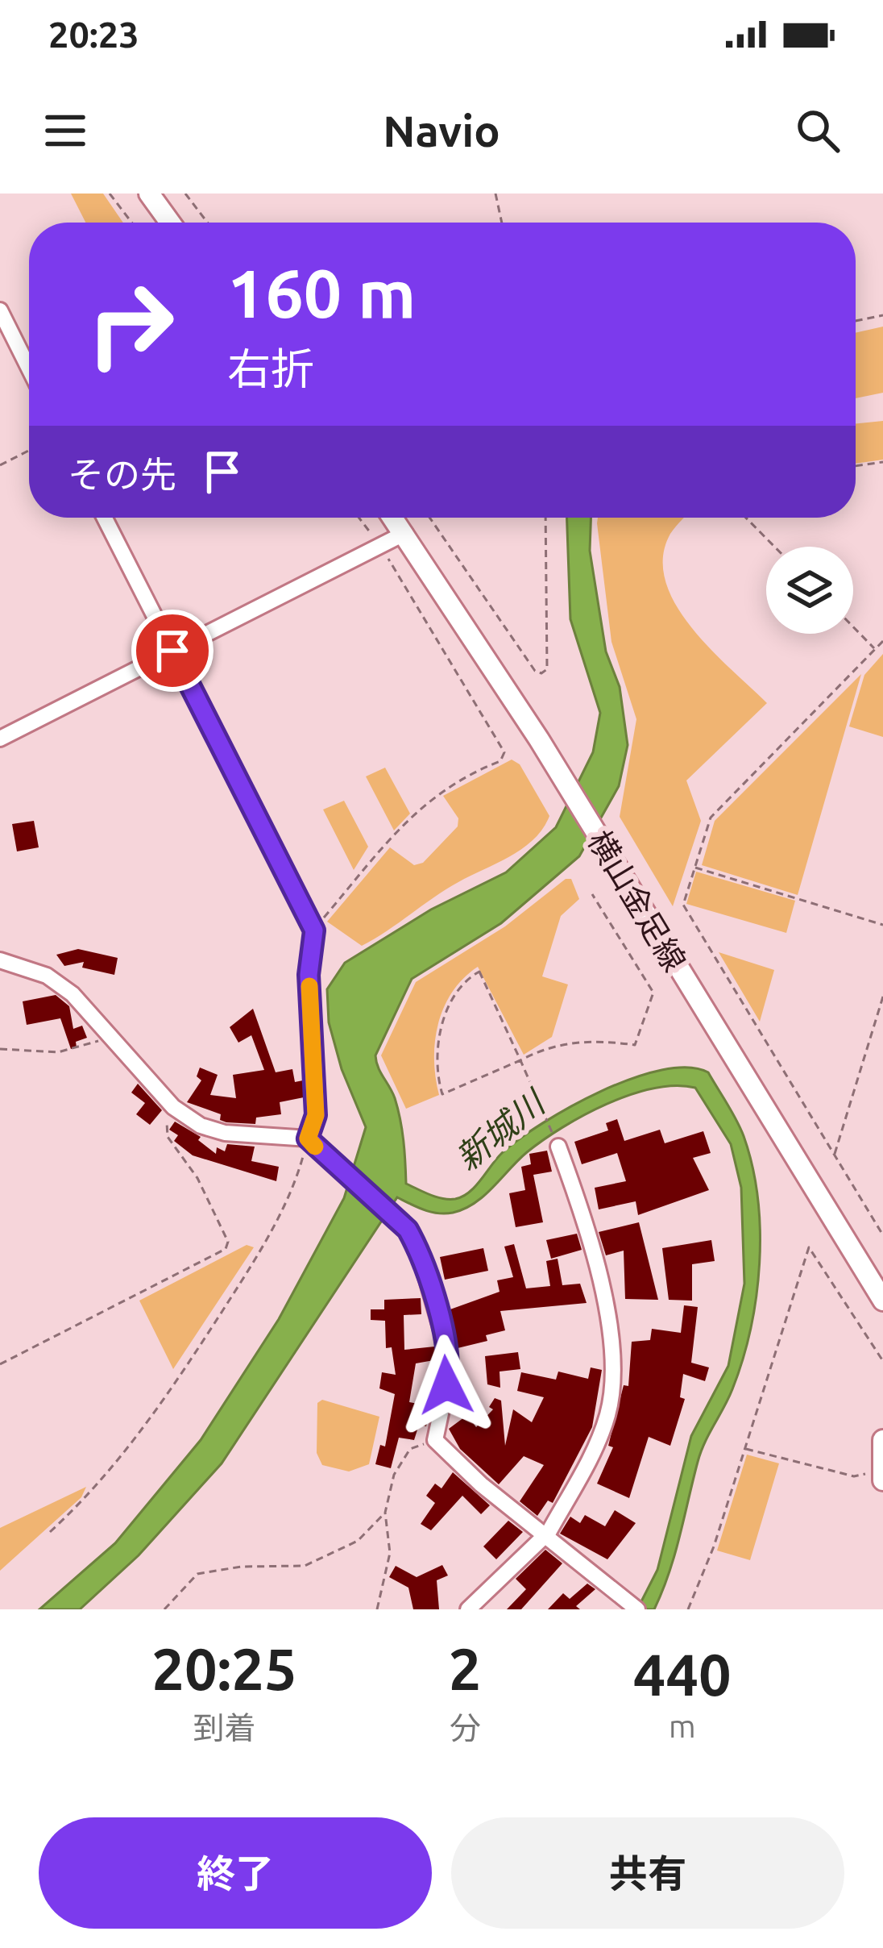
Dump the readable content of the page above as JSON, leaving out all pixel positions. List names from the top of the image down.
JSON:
{
  "streets": {
    "street": ["横山金足線"]
  },
  "water": ["新城川"],
  "page": {
    "status": "20:23",
    "header": "Navio",
    "turn": ["160 m", "右折"],
    "then": "その先",
    "eta": [
      "20:25",
      "到着",
      "2",
      "分",
      "440",
      "m"
    ],
    "buttons": ["終了", "共有"]
  }
}
